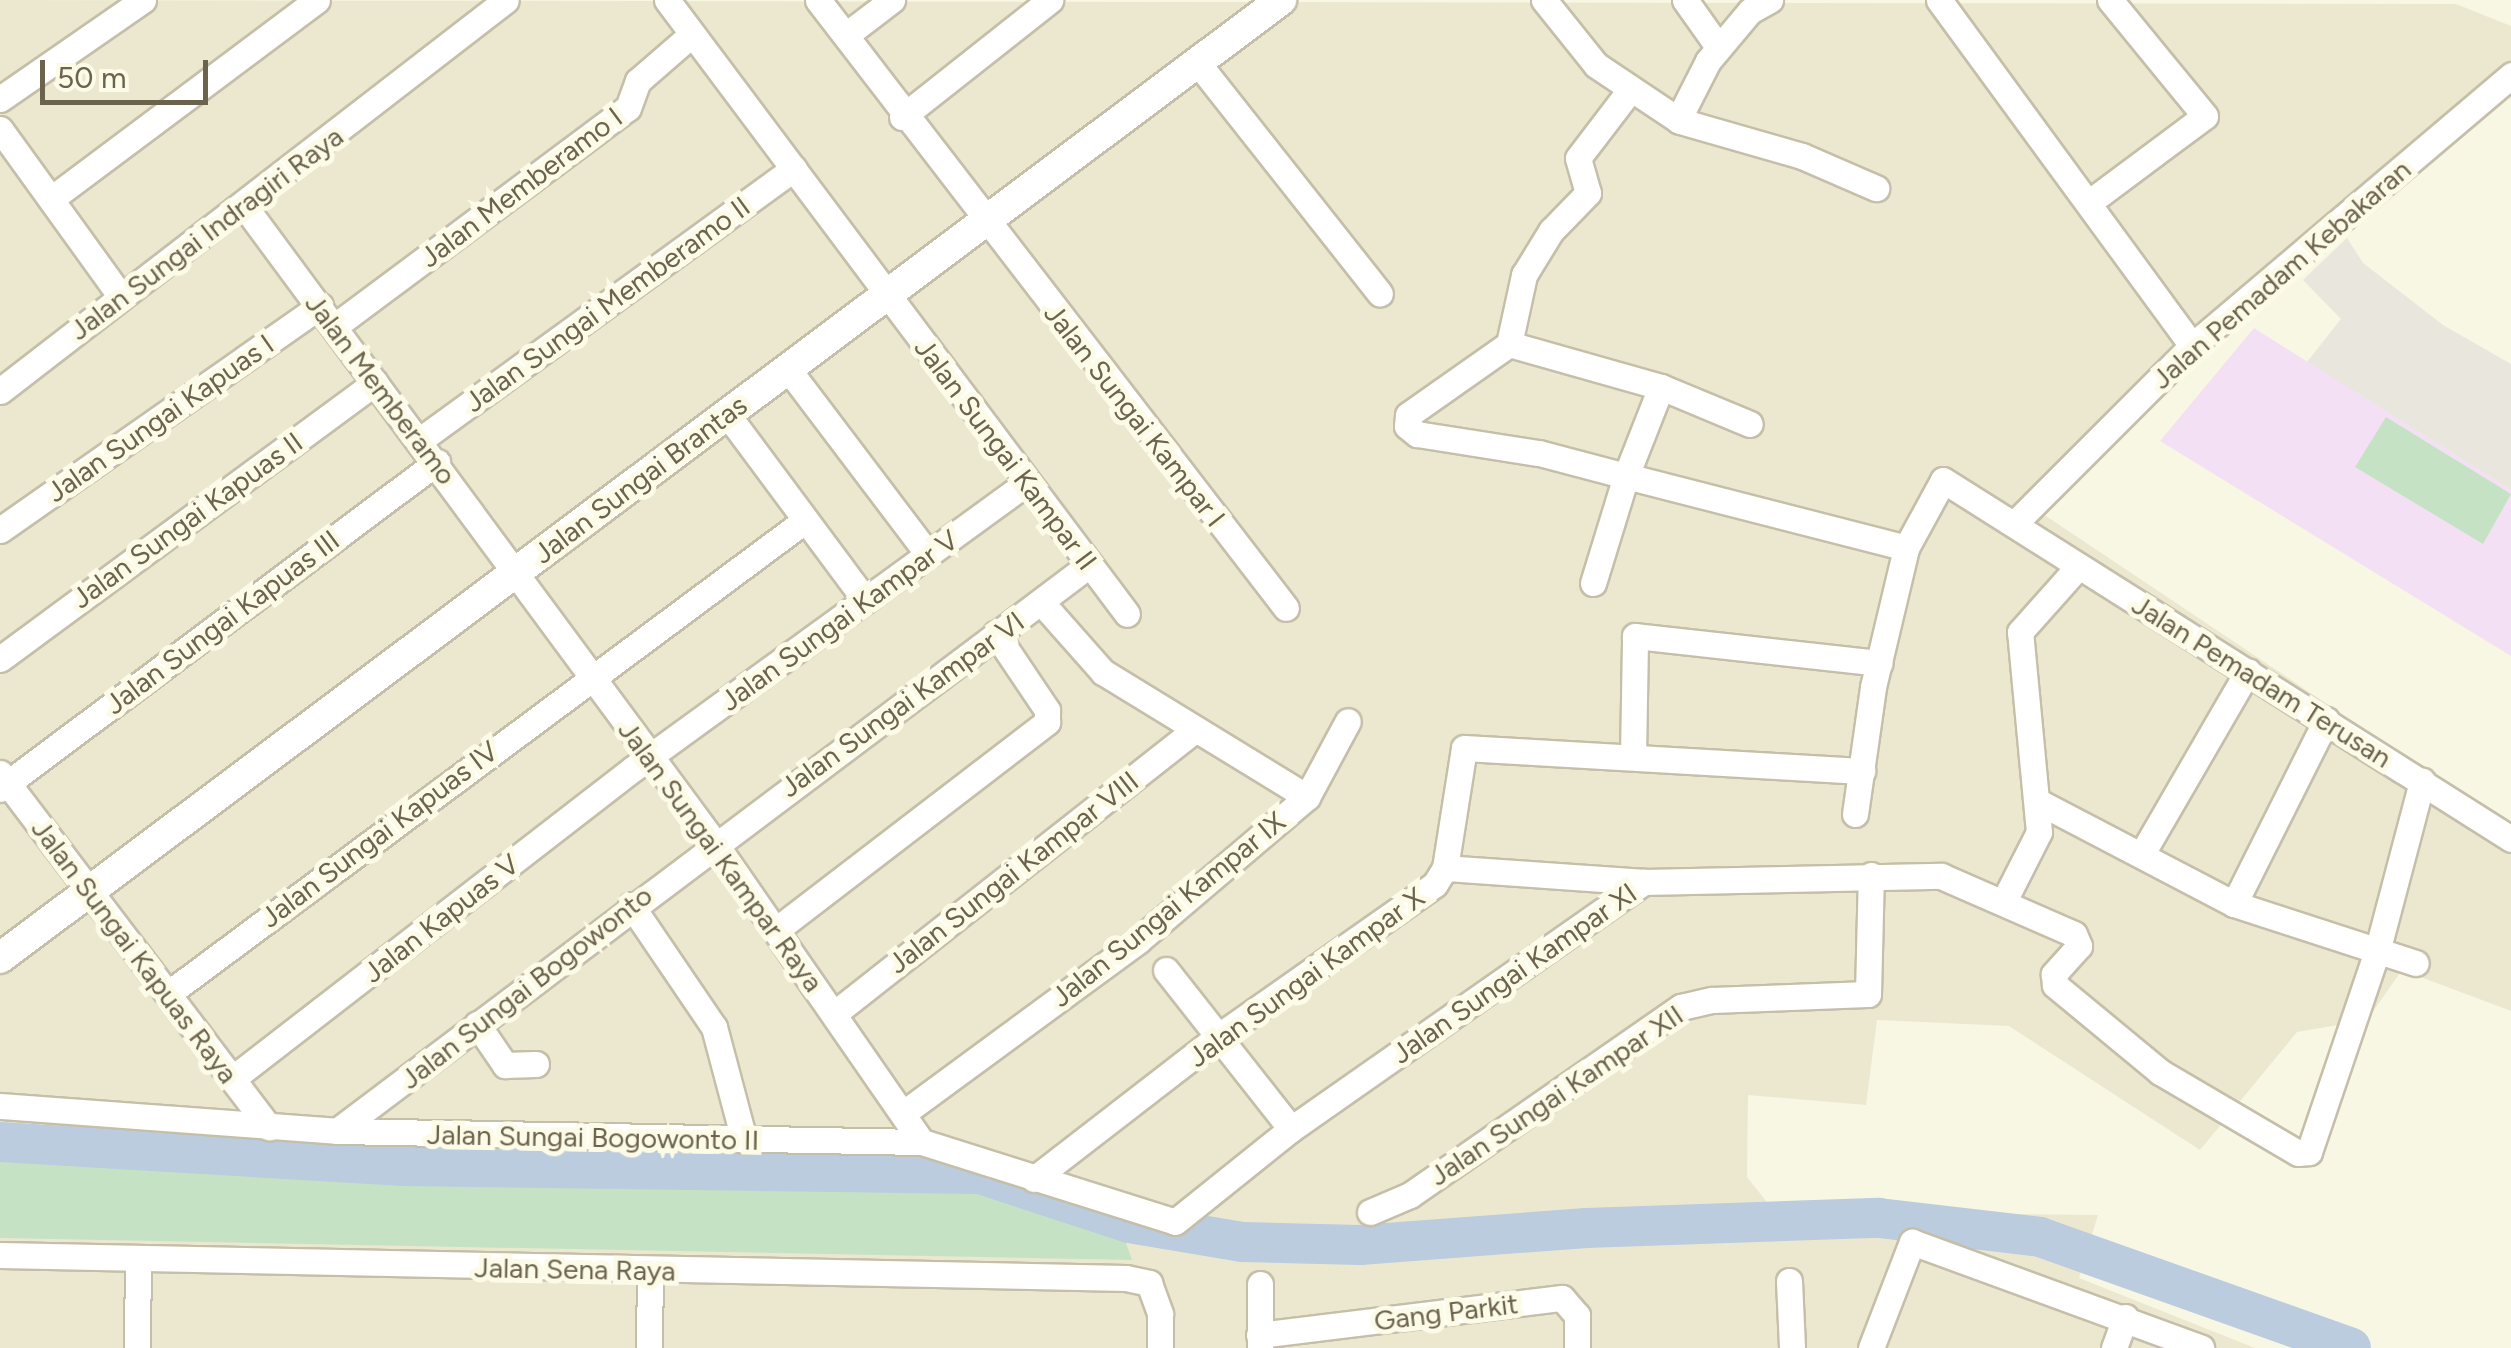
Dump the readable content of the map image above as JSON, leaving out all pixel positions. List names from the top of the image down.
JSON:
{
  "streets": {
    "street": [
      "Jalan Memberamo I",
      "Jalan Sungai Indragiri Raya",
      "Jalan Pemadam Kebakaran",
      "Jalan Sungai Memberamo II",
      "Jalan Memberamo",
      "Jalan Sungai Kampar I",
      "Jalan Sungai Kapuas I",
      "Jalan Sungai Kampar II",
      "Jalan Sungai Brantas",
      "Jalan Sungai Kapuas II",
      "Jalan Sungai Kampar V",
      "Jalan Sungai Kapuas III",
      "Jalan Pemadam Terusan",
      "Jalan Sungai Kampar VI",
      "Jalan Sungai Kapuas IV",
      "Jalan Sungai Kampar Raya",
      "Jalan Sungai Kampar VIII",
      "Jalan Sungai Kampar IX",
      "Jalan Kapuas V",
      "Jalan Sungai Kapuas Raya",
      "Jalan Sungai Kampar XI",
      "Jalan Sungai Kampar X",
      "Jalan Sungai Bogowonto",
      "Jalan Sungai Kampar XII",
      "Jalan Sungai Bogowonto II",
      "Jalan Sena Raya",
      "Gang Parkit"
    ]
  },
  "crossings": [
    ["Jalan Memberamo I", "Jalan Memberamo"],
    ["Jalan Memberamo I", "Jalan Sungai Kapuas I"],
    ["Jalan Memberamo I", "Jalan Sungai Kampar II"],
    ["Jalan Sungai Indragiri Raya", "Jalan Memberamo"],
    ["Jalan Pemadam Kebakaran", "Jalan Pemadam Terusan"],
    ["Jalan Sungai Memberamo II", "Jalan Memberamo"],
    ["Jalan Sungai Memberamo II", "Jalan Sungai Kampar II"],
    ["Jalan Memberamo", "Jalan Sungai Kapuas I"],
    ["Jalan Memberamo", "Jalan Sungai Brantas"],
    ["Jalan Memberamo", "Jalan Sungai Kapuas II"],
    ["Jalan Memberamo", "Jalan Sungai Kapuas III"],
    ["Jalan Memberamo", "Jalan Sungai Kampar Raya"],
    ["Jalan Sungai Kampar I", "Jalan Sungai Brantas"],
    ["Jalan Sungai Kampar II", "Jalan Sungai Brantas"],
    ["Jalan Sungai Kampar II", "Jalan Sungai Kampar V"],
    ["Jalan Sungai Kampar II", "Jalan Sungai Kampar VI"],
    ["Jalan Sungai Brantas", "Jalan Sungai Kampar Raya"],
    ["Jalan Sungai Brantas", "Jalan Sungai Kapuas Raya"],
    ["Jalan Sungai Kampar V", "Jalan Sungai Kampar Raya"],
    ["Jalan Sungai Kampar V", "Jalan Kapuas V"],
    ["Jalan Sungai Kapuas III", "Jalan Sungai Kapuas Raya"],
    ["Jalan Sungai Kampar VI", "Jalan Sungai Kampar Raya"],
    ["Jalan Sungai Kampar VI", "Jalan Sungai Kampar IX"],
    ["Jalan Sungai Kampar VI", "Jalan Sungai Bogowonto"],
    ["Jalan Sungai Kapuas IV", "Jalan Sungai Kampar Raya"],
    ["Jalan Sungai Kapuas IV", "Jalan Sungai Kapuas Raya"],
    ["Jalan Sungai Kampar Raya", "Jalan Sungai Kampar VIII"],
    ["Jalan Sungai Kampar Raya", "Jalan Sungai Kampar IX"],
    ["Jalan Sungai Kampar Raya", "Jalan Kapuas V"],
    ["Jalan Sungai Kampar Raya", "Jalan Sungai Bogowonto"],
    ["Jalan Sungai Kampar Raya", "Jalan Sungai Bogowonto II"],
    ["Jalan Sungai Kampar VIII", "Jalan Sungai Kampar IX"],
    ["Jalan Kapuas V", "Jalan Sungai Kapuas Raya"],
    ["Jalan Sungai Kapuas Raya", "Jalan Sungai Bogowonto II"],
    ["Jalan Sungai Kampar XI", "Jalan Sungai Kampar XII"],
    ["Jalan Sungai Kampar XI", "Jalan Sungai Bogowonto II"],
    ["Jalan Sungai Kampar X", "Jalan Sungai Bogowonto II"],
    ["Jalan Sungai Bogowonto", "Jalan Sungai Bogowonto II"]
  ],
  "scale_bar": "50 m"
}
